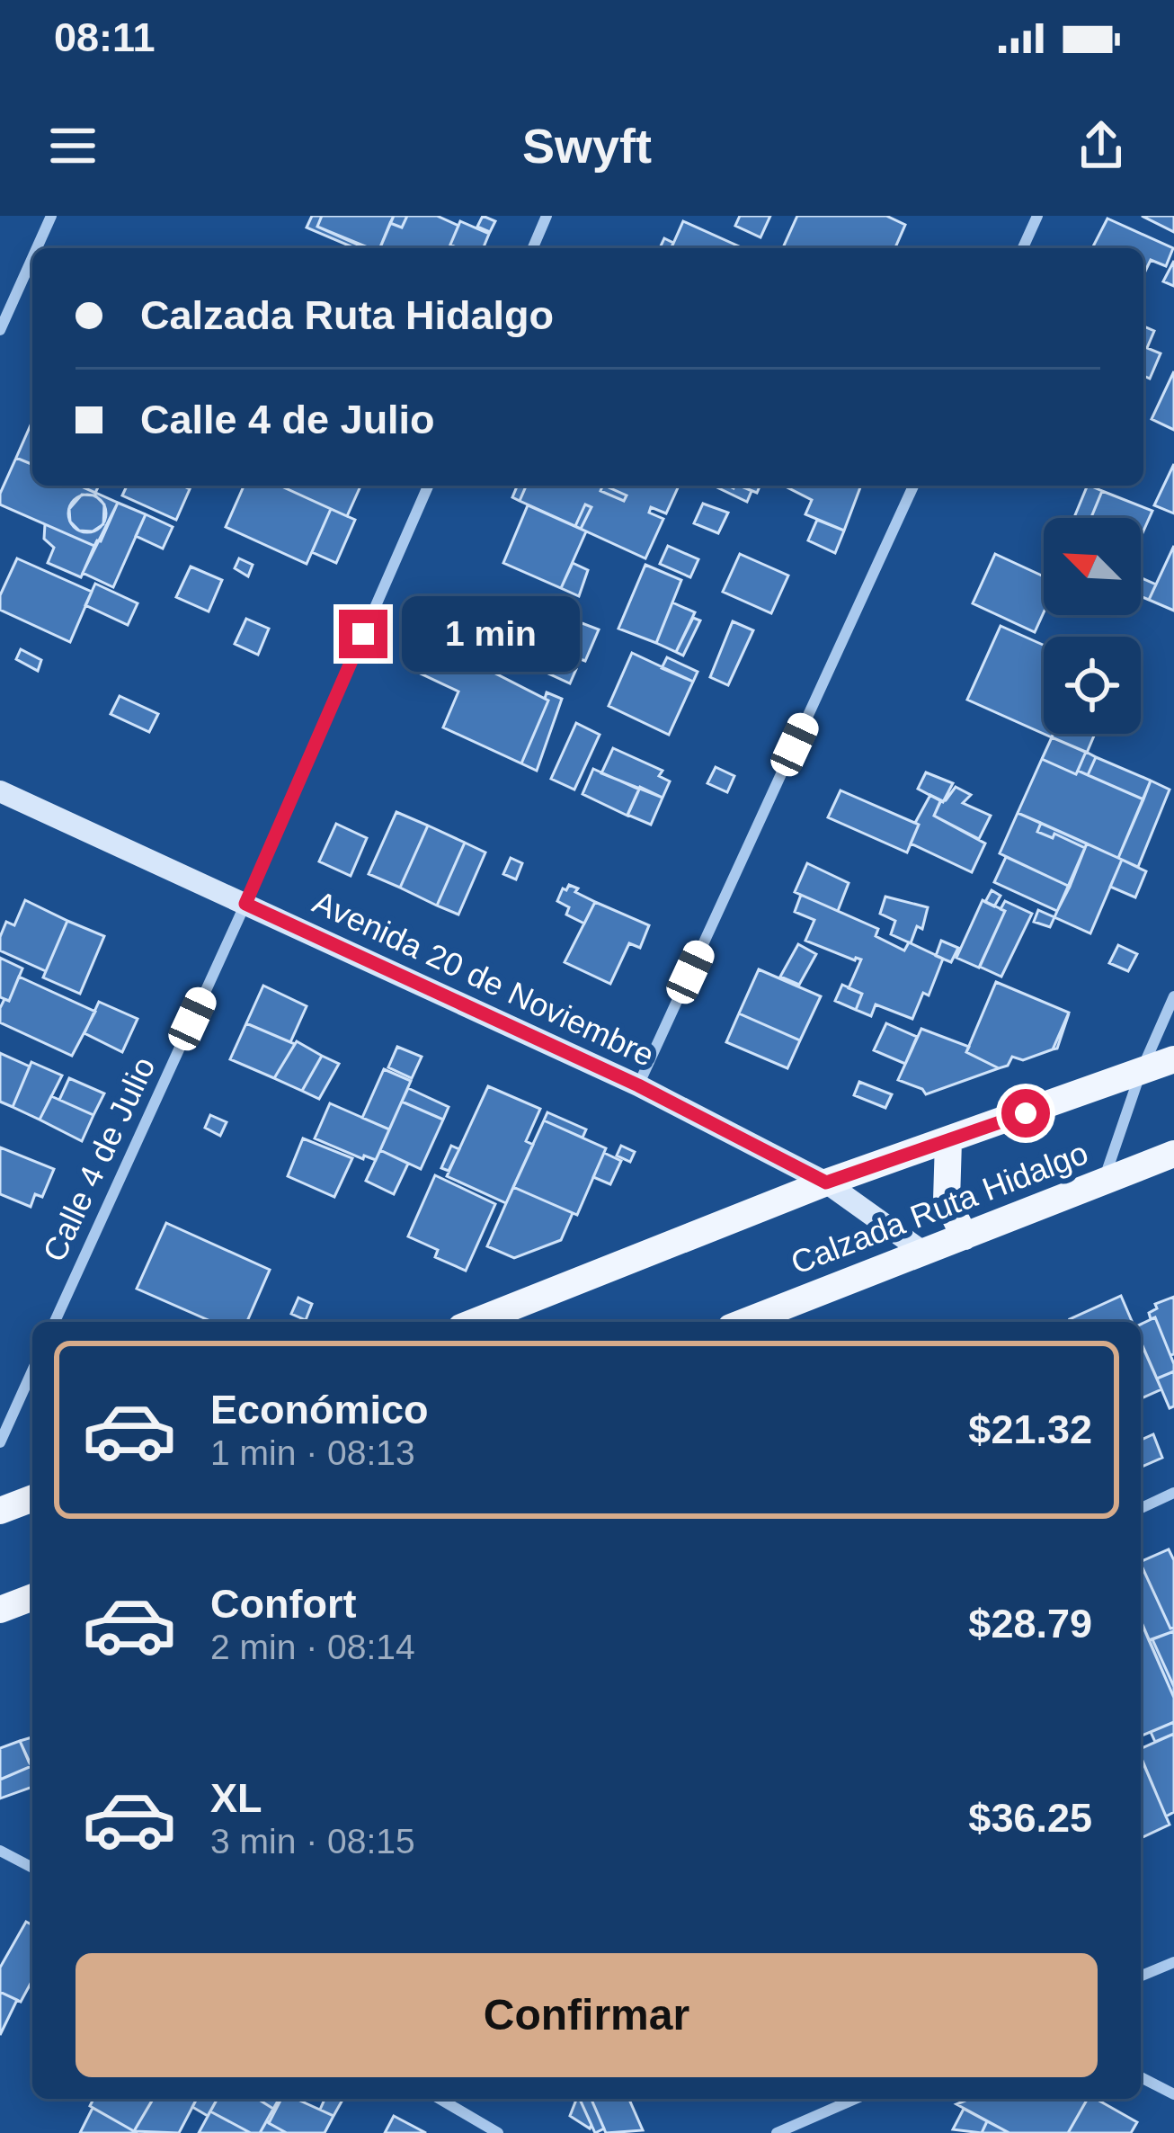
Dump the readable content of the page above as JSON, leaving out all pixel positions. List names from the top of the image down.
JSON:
{
  "streets": {
    "main road": ["Avenida 20 de Noviembre", "Calzada Ruta Hidalgo"],
    "street": ["Calle 4 de Julio"]
  },
  "crossings": [
    ["Avenida 20 de Noviembre", "Calle 4 de Julio"],
    ["Avenida 20 de Noviembre", "Calzada Ruta Hidalgo"]
  ],
  "north": "top left",
  "page": {
    "status": "08:11",
    "header": "Swyft",
    "banner": ["Calzada Ruta Hidalgo", "Calle 4 de Julio"],
    "bubble": "1 min",
    "list": [
      {
        "name": "Económico",
        "note": "1 min · 08:13",
        "value": "$21.32"
      },
      {
        "name": "Confort",
        "note": "2 min · 08:14",
        "value": "$28.79"
      },
      {
        "name": "XL",
        "note": "3 min · 08:15",
        "value": "$36.25"
      }
    ],
    "buttons": "Confirmar"
  }
}
